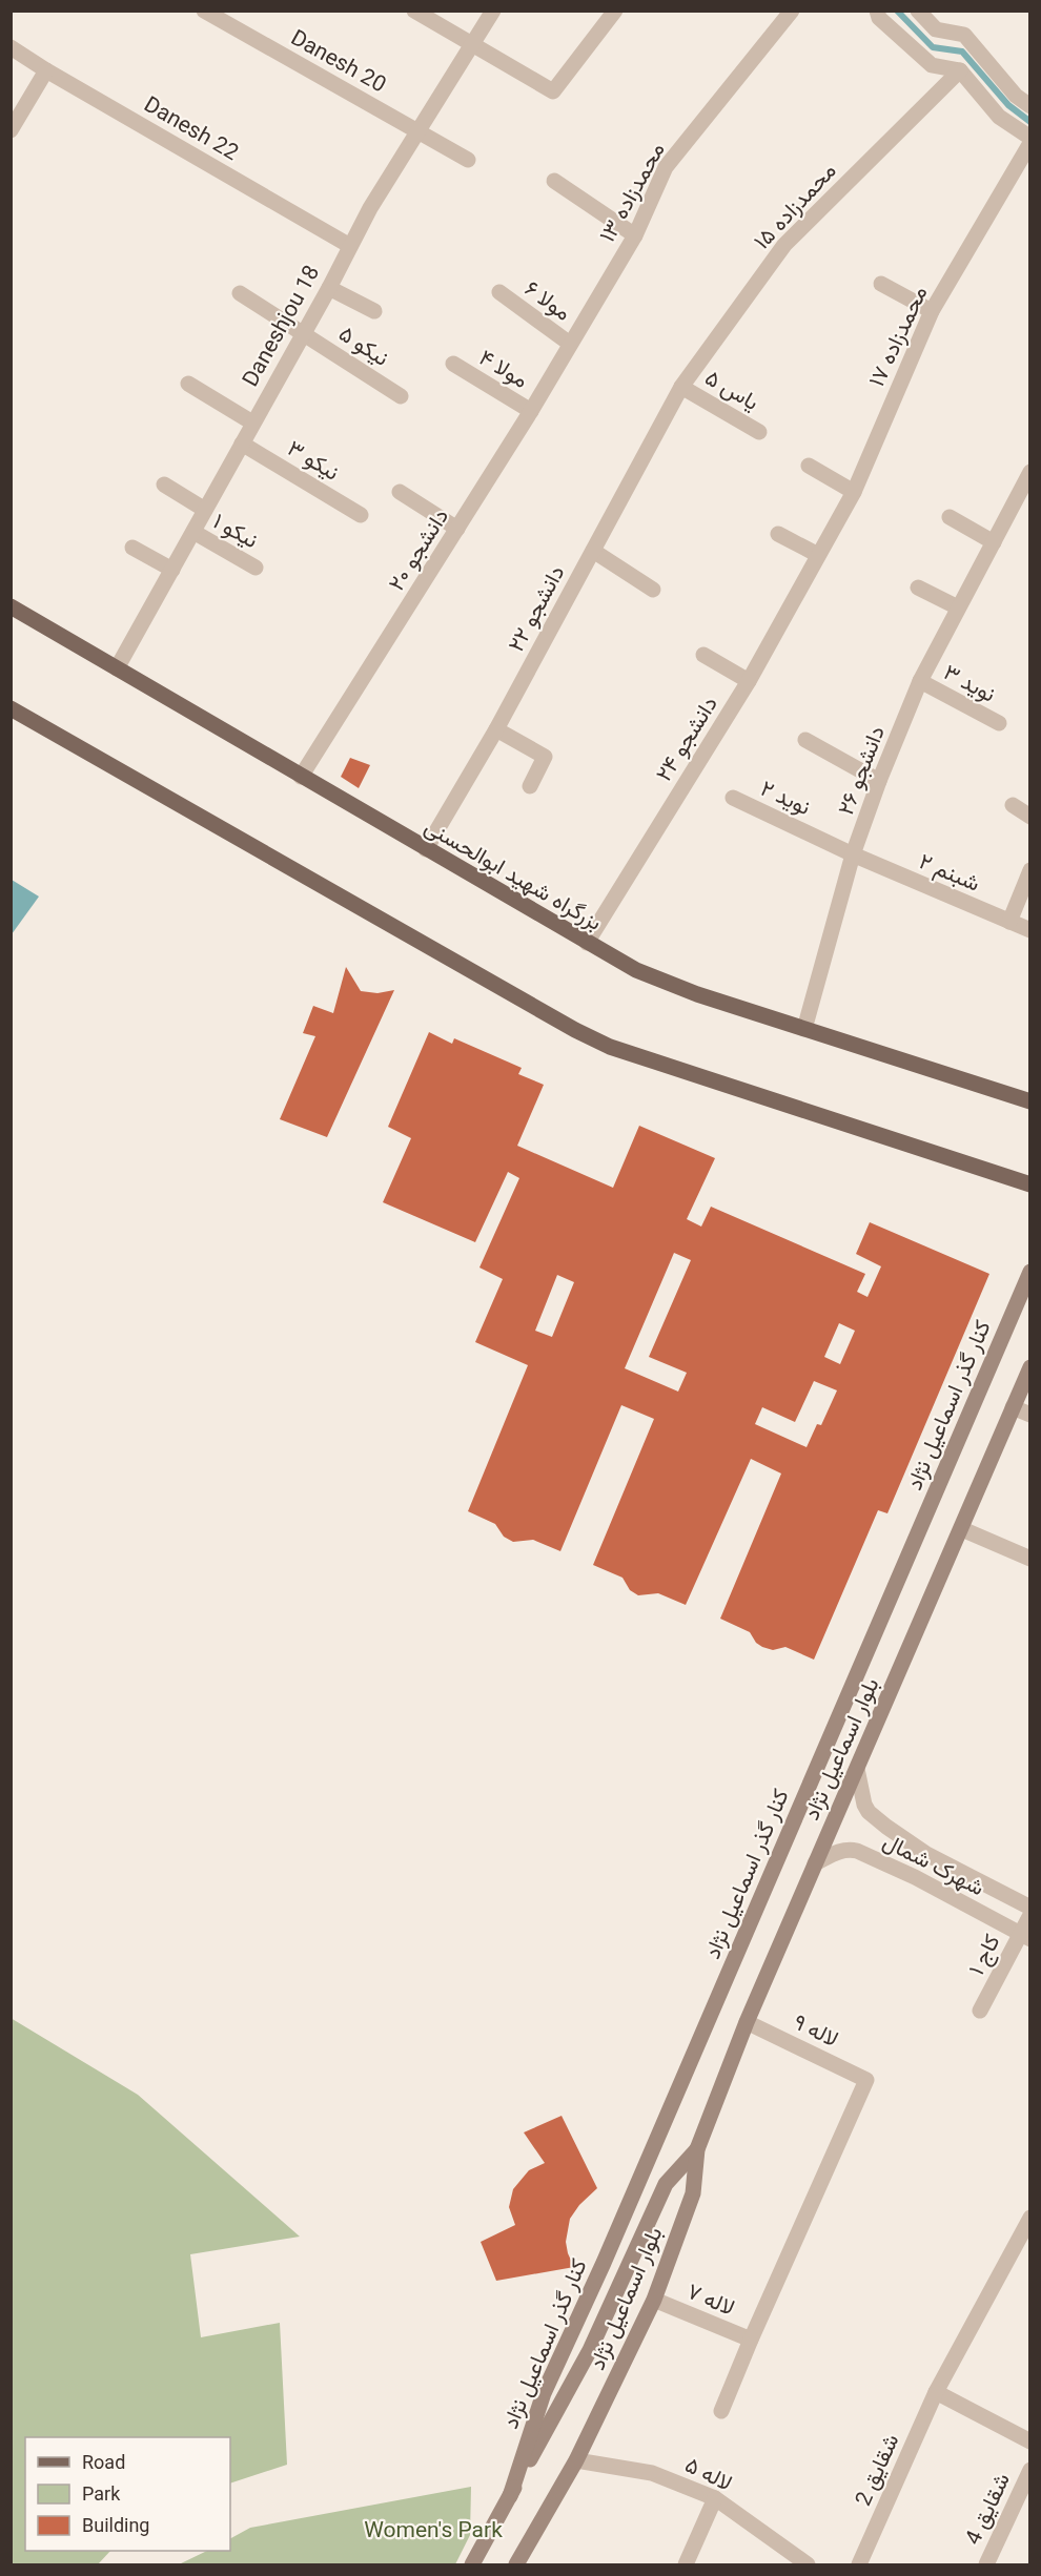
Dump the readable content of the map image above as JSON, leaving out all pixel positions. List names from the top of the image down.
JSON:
{
  "streets": {
    "main road": ["بزرگراه شهید ابوالحسنی", "کنار گذر اسماعیل نژاد", "بلوار اسماعیل نژاد"],
    "street": [
      "Danesh 20",
      "Danesh 22",
      "محمدزاده ۱۳",
      "محمدزاده ۱۵",
      "مولا ۶",
      "Daneshjou 18",
      "محمدزاده ۱۷",
      "نیکو ۵",
      "مولا ۴",
      "یاس ۵",
      "نیکو ۳",
      "نیکو ۱",
      "دانشجو ۲۰",
      "دانشجو ۲۲",
      "نوید ۳",
      "دانشجو ۲۴",
      "دانشجو ۲۶",
      "نوید ۲",
      "شبنم ۲",
      "شهرک شمال",
      "کاج ۱",
      "لاله ۹",
      "لاله ۷",
      "شقايق 2",
      "لاله ۵",
      "شقايق 4"
    ]
  },
  "crossings": [
    ["Danesh 20", "Daneshjou 18"],
    ["Danesh 22", "Daneshjou 18"],
    ["محمدزاده ۱۳", "مولا ۶"],
    ["محمدزاده ۱۳", "دانشجو ۲۰"],
    ["محمدزاده ۱۵", "یاس ۵"],
    ["محمدزاده ۱۵", "دانشجو ۲۲"],
    ["مولا ۶", "دانشجو ۲۰"],
    ["Daneshjou 18", "نیکو ۵"],
    ["Daneshjou 18", "نیکو ۳"],
    ["Daneshjou 18", "نیکو ۱"],
    ["Daneshjou 18", "بزرگراه شهید ابوالحسنی"],
    ["محمدزاده ۱۷", "دانشجو ۲۴"],
    ["مولا ۴", "دانشجو ۲۰"],
    ["یاس ۵", "دانشجو ۲۲"],
    ["دانشجو ۲۰", "بزرگراه شهید ابوالحسنی"],
    ["دانشجو ۲۲", "بزرگراه شهید ابوالحسنی"],
    ["نوید ۳", "دانشجو ۲۶"],
    ["دانشجو ۲۴", "بزرگراه شهید ابوالحسنی"],
    ["دانشجو ۲۶", "نوید ۲"],
    ["دانشجو ۲۶", "شبنم ۲"],
    ["دانشجو ۲۶", "بزرگراه شهید ابوالحسنی"],
    ["نوید ۲", "شبنم ۲"],
    ["کنار گذر اسماعیل نژاد", "بلوار اسماعیل نژاد"],
    ["بلوار اسماعیل نژاد", "شهرک شمال"],
    ["بلوار اسماعیل نژاد", "لاله ۹"],
    ["بلوار اسماعیل نژاد", "لاله ۷"],
    ["بلوار اسماعیل نژاد", "لاله ۵"],
    ["شهرک شمال", "کاج ۱"],
    ["لاله ۹", "لاله ۷"]
  ],
  "parks": ["Women's Park"],
  "legend": ["Road", "Park", "Building"]
}
